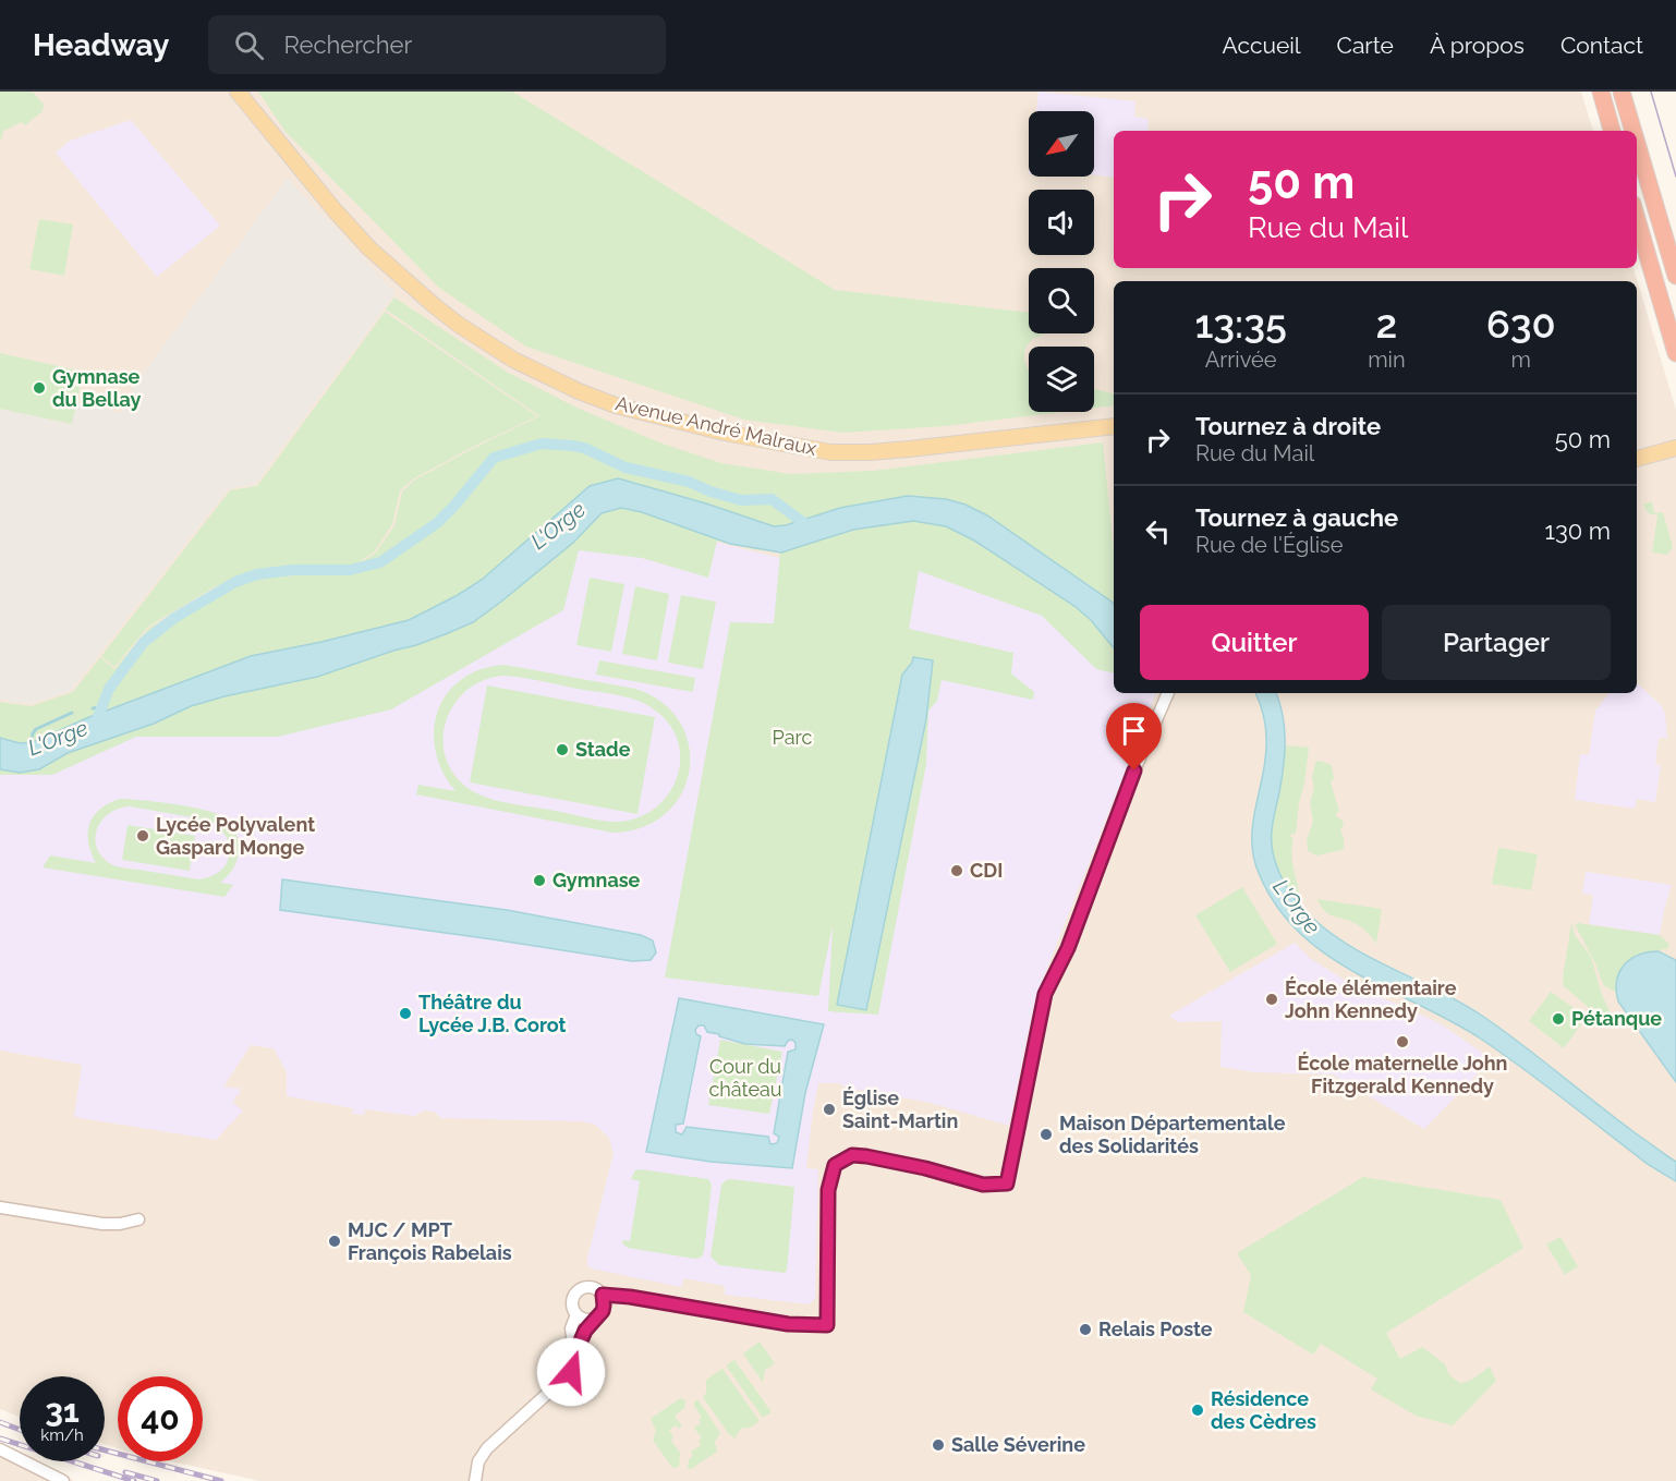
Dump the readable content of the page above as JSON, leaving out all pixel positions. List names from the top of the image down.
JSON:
{
  "streets": {
    "main road": ["Avenue André Malraux"]
  },
  "water": ["L'Orge"],
  "parks": ["Parc", "Cour du château"],
  "places": [
    "Gymnase du Bellay",
    "Stade",
    "Lycée Polyvalent Gaspard Monge",
    "CDI",
    "Gymnase",
    "École élémentaire John Kennedy",
    "Théâtre du Lycée J.B. Corot",
    "Pétanque",
    "École maternelle John Fitzgerald Kennedy",
    "Église Saint-Martin",
    "Maison Départementale des Solidarités",
    "MJC / MPT François Rabelais",
    "Relais Poste",
    "Résidence des Cèdres",
    "Salle Séverine"
  ],
  "north": "bottom left",
  "page": {
    "header": "Headway",
    "search": "Rechercher",
    "nav": [
      "Accueil",
      "Carte",
      "À propos",
      "Contact"
    ],
    "turn": ["50 m", "Rue du Mail"],
    "eta": [
      "13:35",
      "Arrivée",
      "2",
      "min",
      "630",
      "m"
    ],
    "list": [
      {
        "name": "Tournez à droite",
        "note": "Rue du Mail",
        "value": "50 m"
      },
      {
        "name": "Tournez à gauche",
        "note": "Rue de l'Église",
        "value": "130 m"
      }
    ],
    "buttons": ["Quitter", "Partager"],
    "speed": "31 km/h",
    "limit": "40"
  }
}
